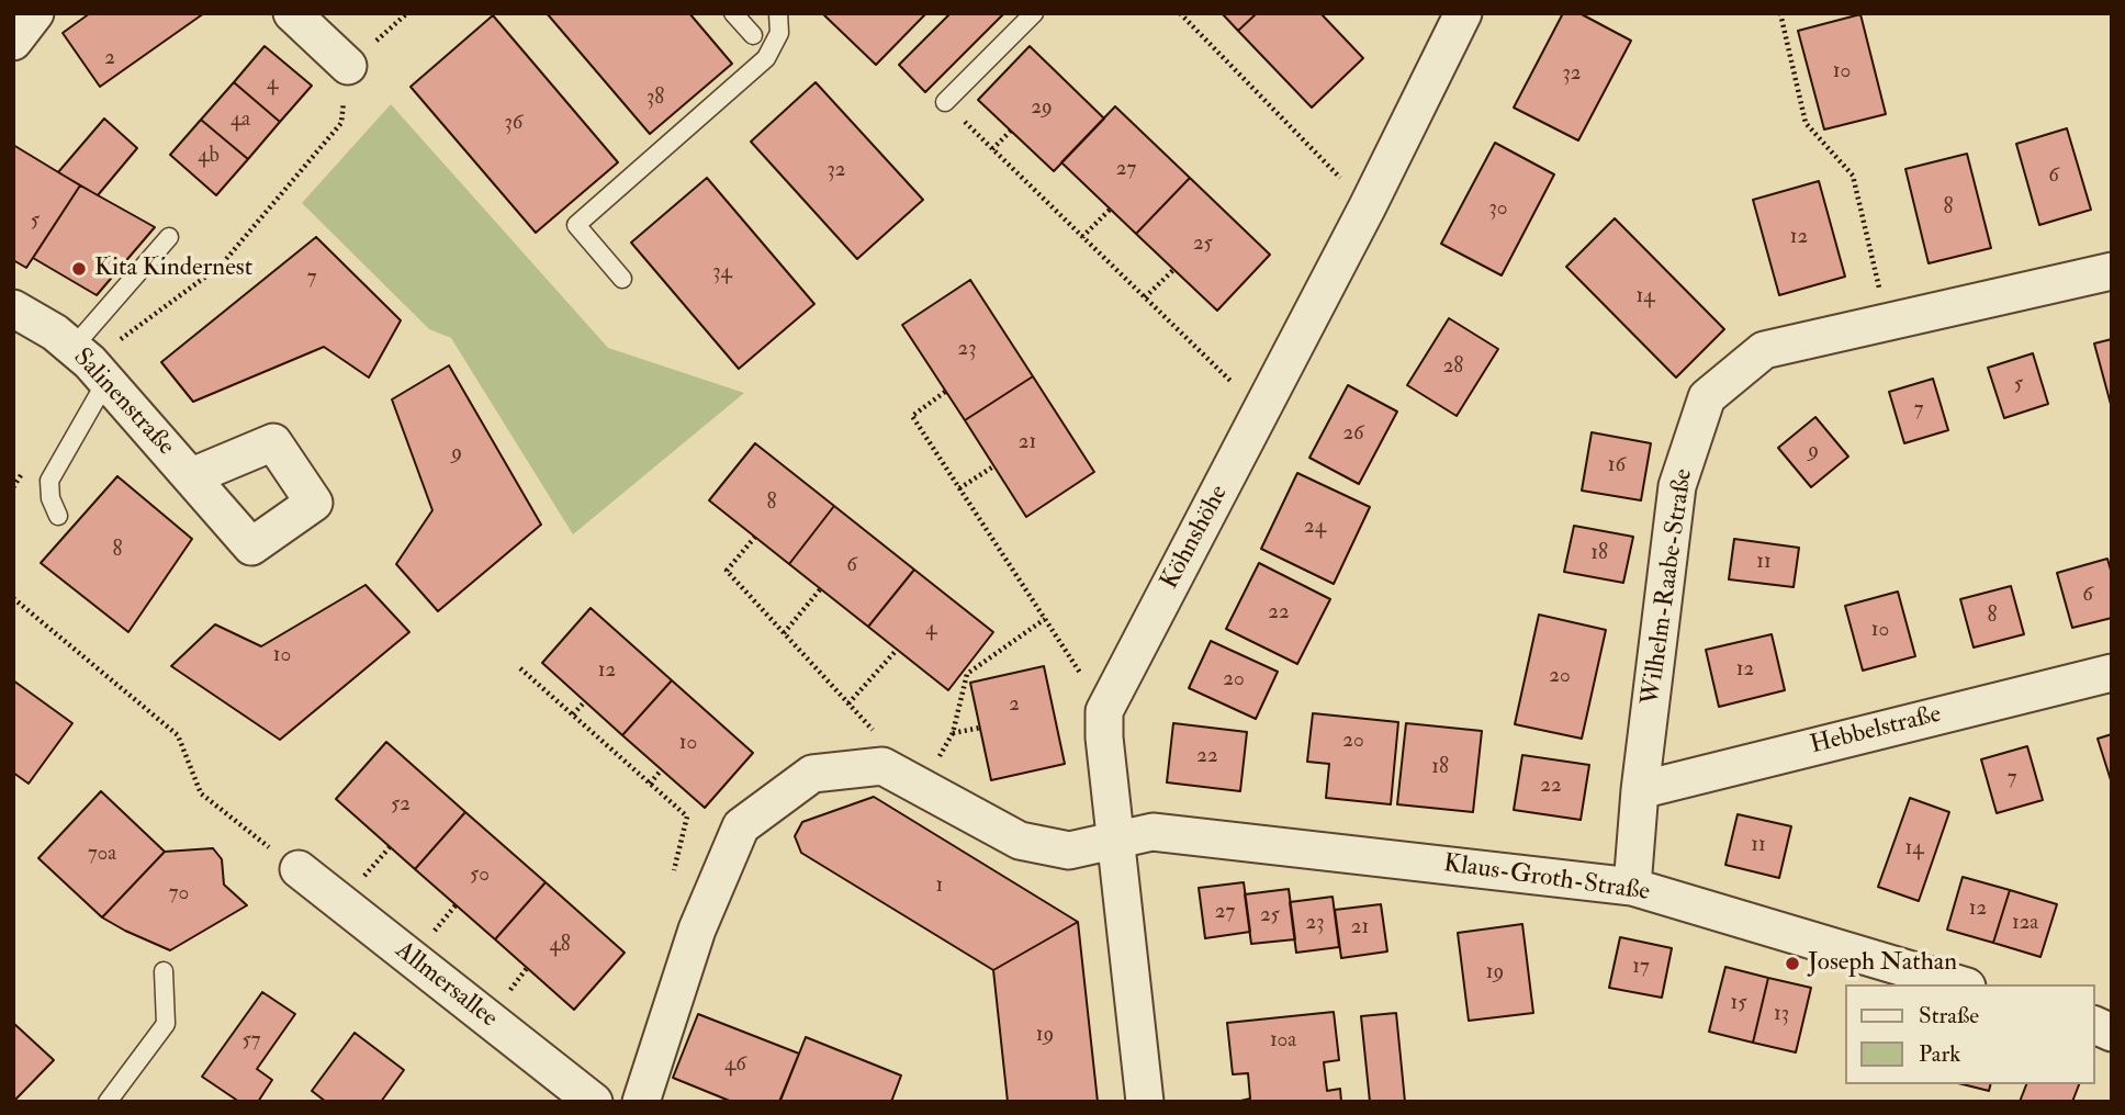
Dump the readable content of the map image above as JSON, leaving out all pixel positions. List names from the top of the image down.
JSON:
{
  "streets": {
    "street": [
      "Salinenstraße",
      "Köhnshöhe",
      "Wilhelm-Raabe-Straße",
      "Hebbelstraße",
      "Klaus-Groth-Straße",
      "Allmersallee"
    ]
  },
  "crossings": [
    ["Köhnshöhe", "Klaus-Groth-Straße"],
    ["Wilhelm-Raabe-Straße", "Hebbelstraße"],
    ["Wilhelm-Raabe-Straße", "Klaus-Groth-Straße"]
  ],
  "places": ["Kita Kindernest", "Joseph Nathan"],
  "house_numbers": [
    "2",
    "10",
    "32",
    "4",
    "38",
    "29",
    "4a",
    "36",
    "4b",
    "27",
    "32",
    "6",
    "8",
    "30",
    "5",
    "12",
    "25",
    "34",
    "7",
    "14",
    "23",
    "28",
    "5",
    "7",
    "26",
    "21",
    "9",
    "9",
    "16",
    "8",
    "24",
    "8",
    "18",
    "11",
    "6",
    "6",
    "22",
    "8",
    "4",
    "10",
    "10",
    "12",
    "12",
    "20",
    "20",
    "2",
    "20",
    "10",
    "22",
    "18",
    "7",
    "22",
    "52",
    "11",
    "14",
    "70a",
    "50",
    "1",
    "70",
    "12",
    "27",
    "25",
    "23",
    "12a",
    "21",
    "48",
    "17",
    "19",
    "15",
    "13",
    "19",
    "57",
    "10a",
    "46"
  ],
  "legend": ["Straße", "Park"]
}
